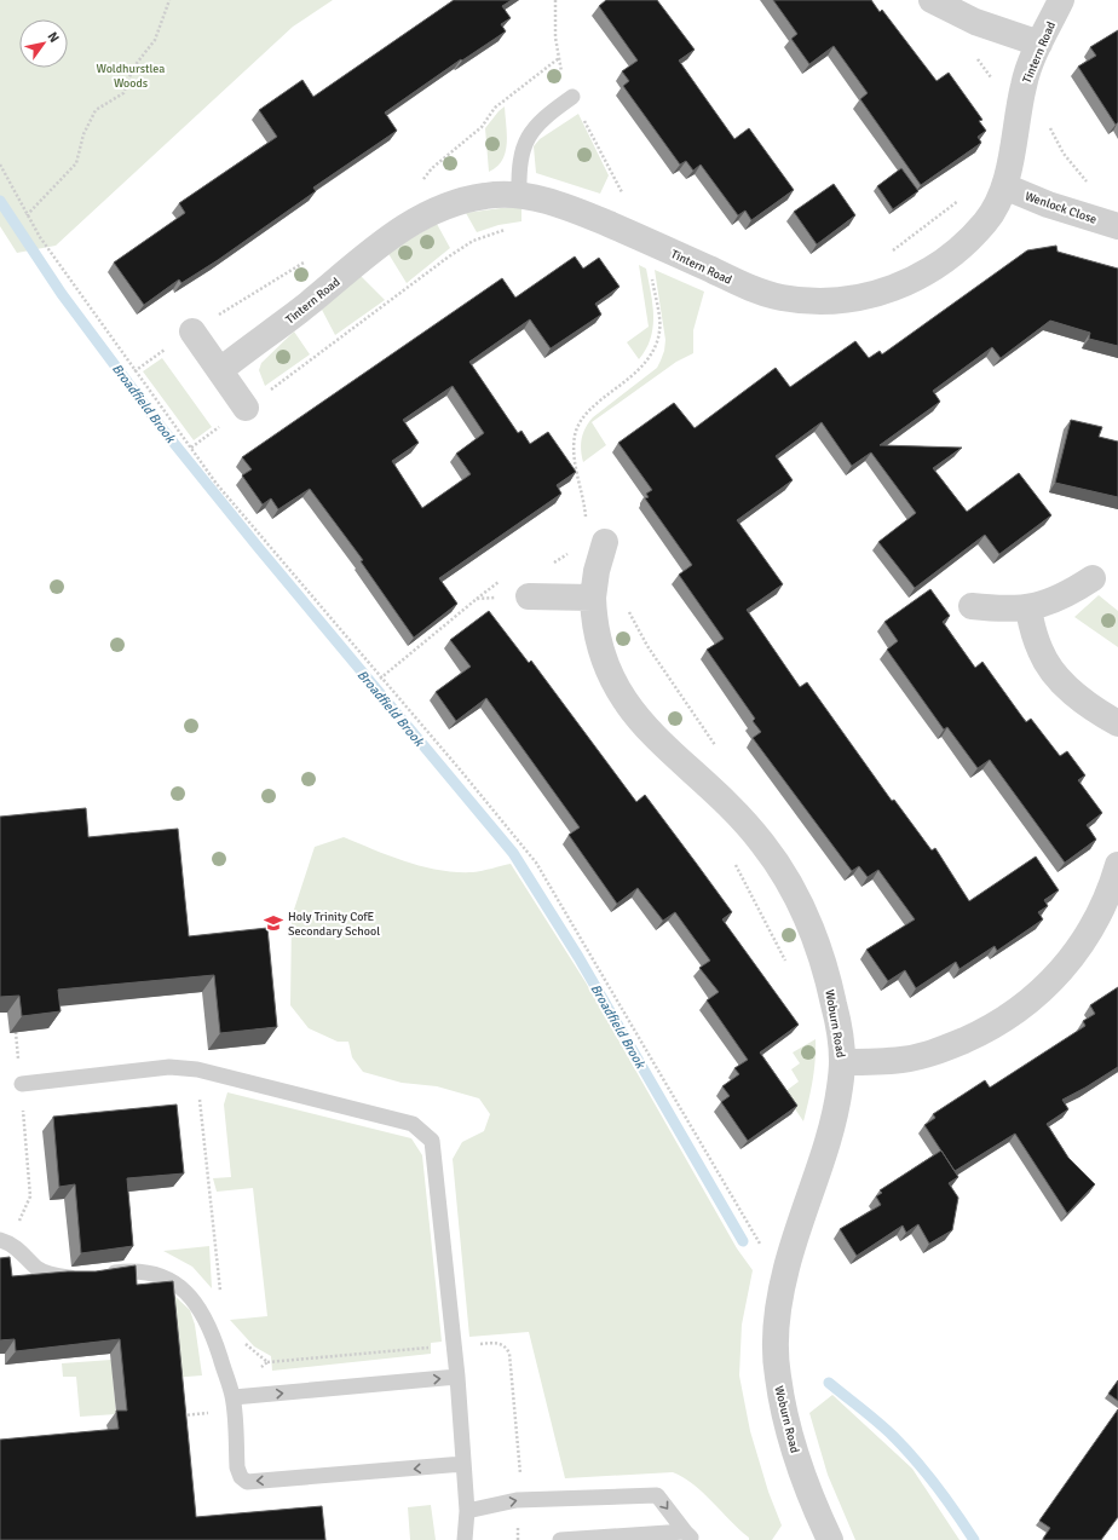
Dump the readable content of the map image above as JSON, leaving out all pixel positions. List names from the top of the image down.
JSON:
{
  "streets": {
    "street": ["Tintern Road", "Wenlock Close", "Woburn Road"]
  },
  "crossings": [
    ["Tintern Road", "Wenlock Close"]
  ],
  "water": ["Broadfield Brook"],
  "parks": ["Woldhurstlea Woods"],
  "places": {
    "school or university": ["Holy Trinity CofE Secondary School"]
  },
  "north": "top right"
}
